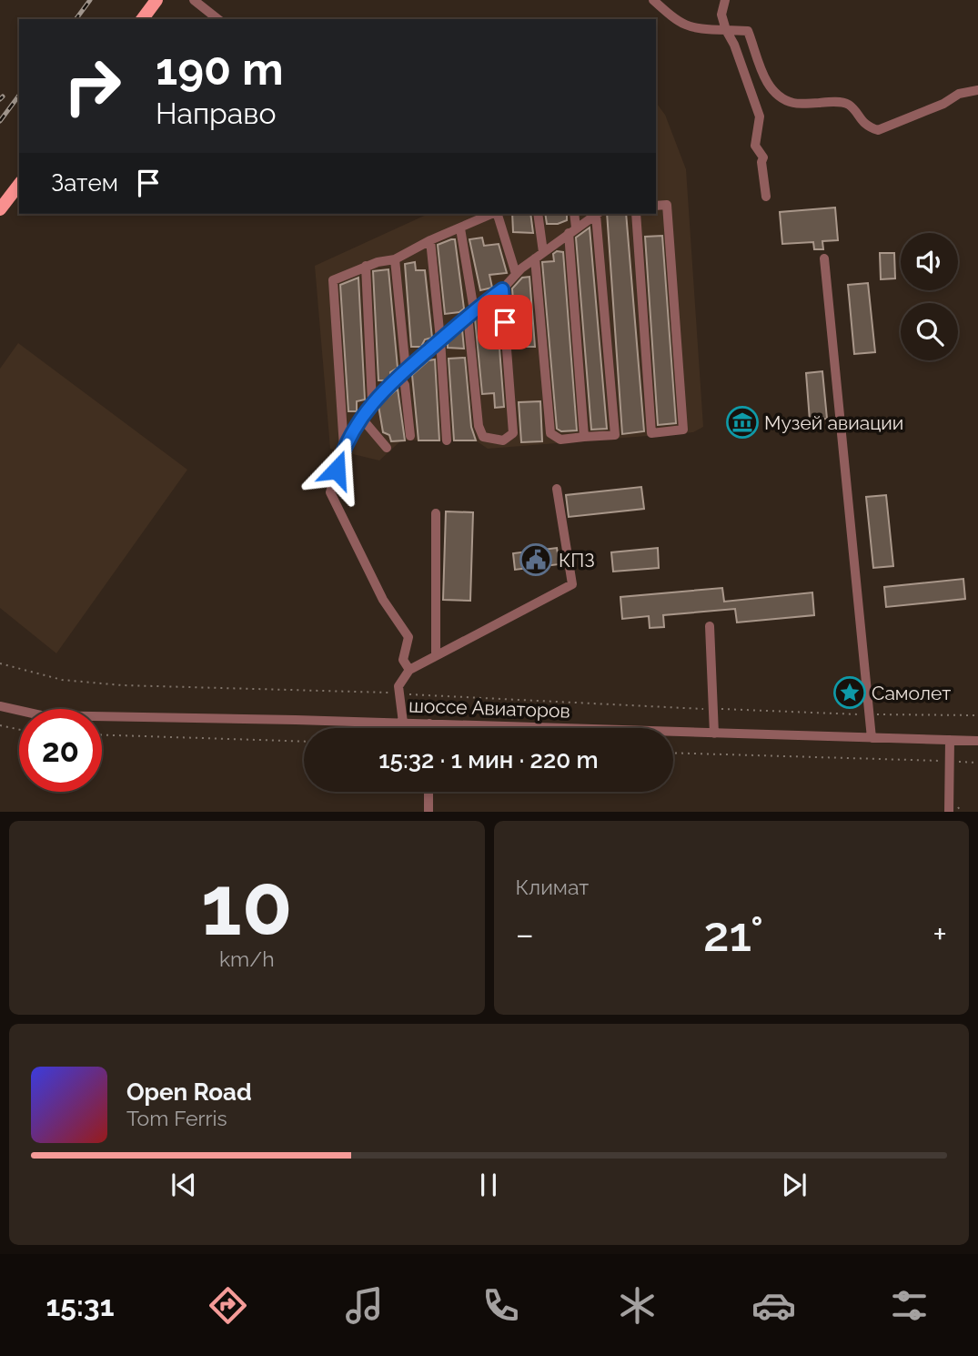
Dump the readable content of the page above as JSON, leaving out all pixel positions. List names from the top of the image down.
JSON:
{
  "streets": {
    "street": ["шоссе Авиаторов"]
  },
  "places": {
    "museum": ["Музей авиации"],
    "public building": ["КПЗ"],
    "place": ["Самолет"]
  },
  "page": {
    "turn": ["190 m", "Направо"],
    "then": "Затем",
    "limit": "20",
    "trip": "15:32 · 1 мин · 220 m",
    "tile": [
      ["10", "km/h"],
      "Климат"
    ],
    "heat": ["−", "21°", "+"],
    "song": ["Open Road", "Tom Ferris"],
    "tabs": "15:31"
  }
}
